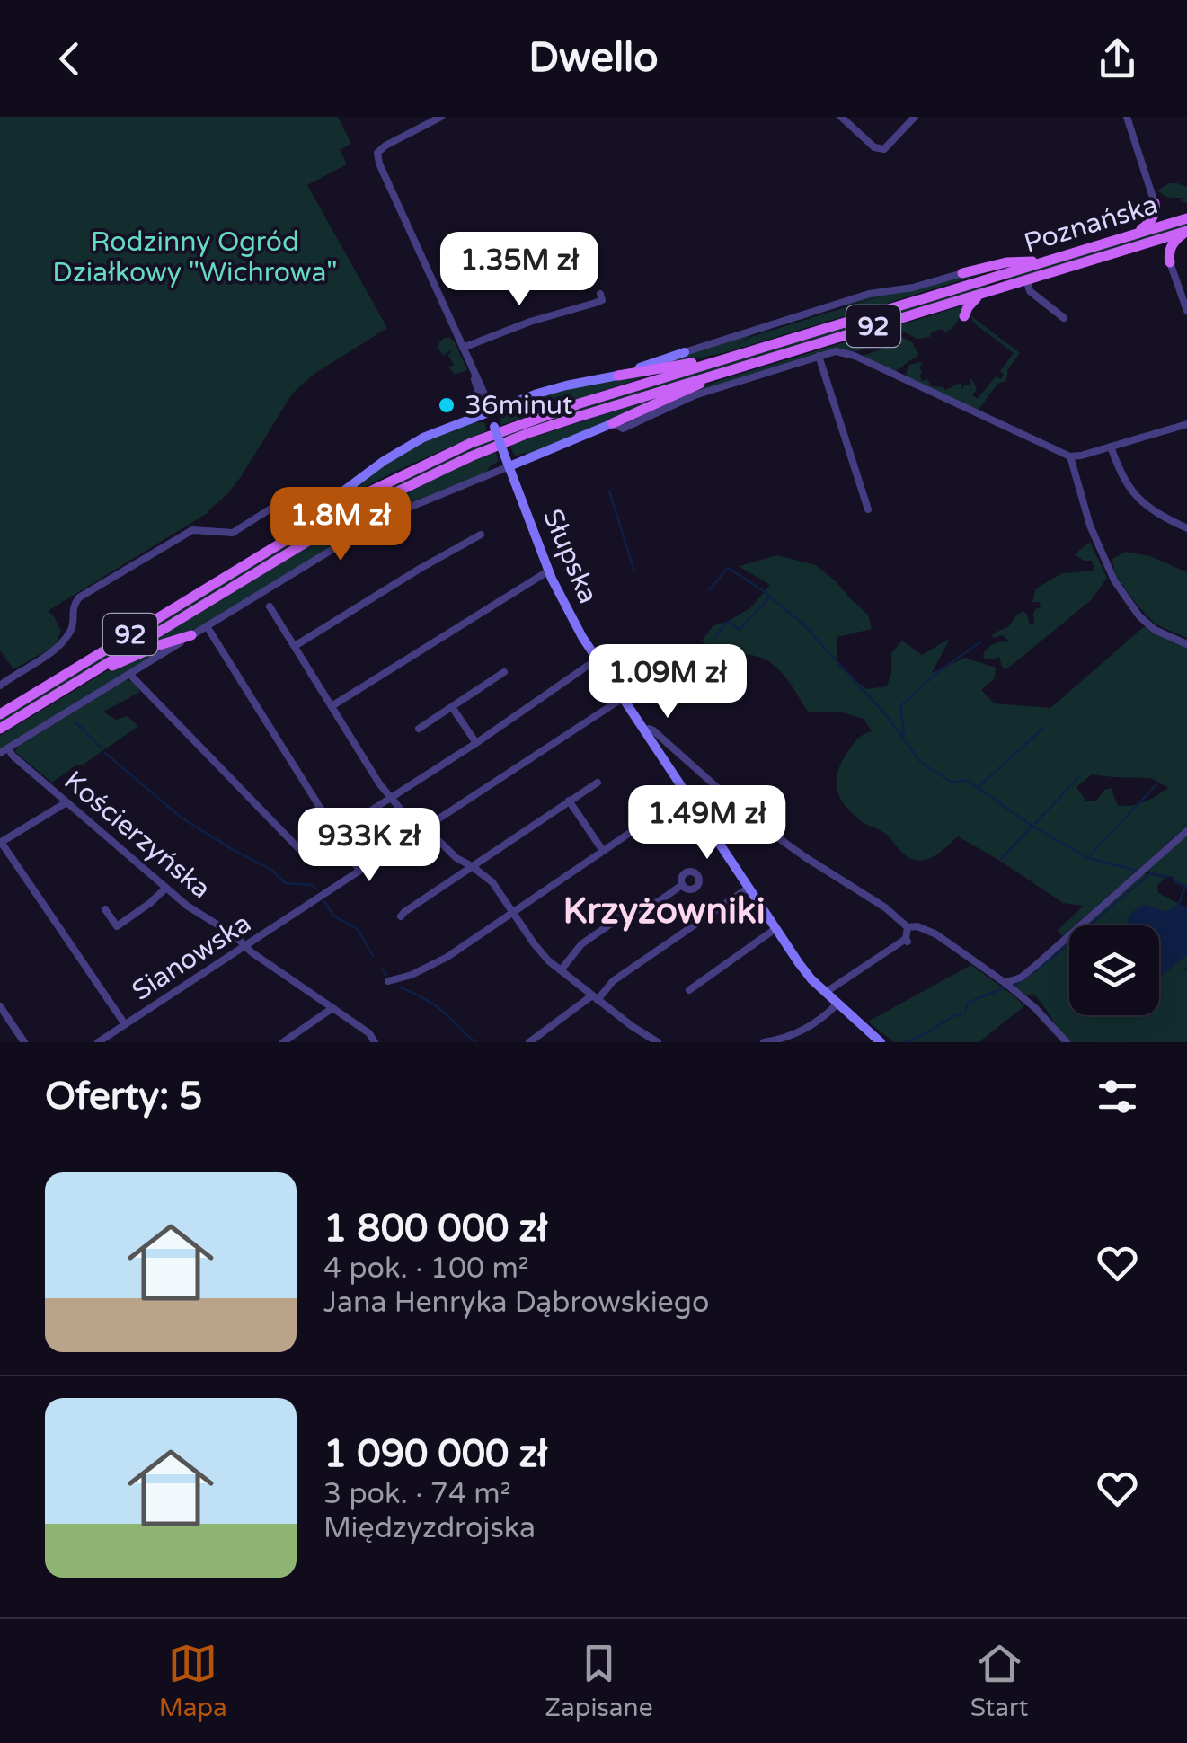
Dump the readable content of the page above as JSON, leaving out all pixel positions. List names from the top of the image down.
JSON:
{
  "streets": {
    "main road": ["Poznańska", "92"],
    "street": ["Słupska", "Kościerzyńska", "Sianowska"]
  },
  "crossings": [
    ["Poznańska", "92"],
    ["Słupska", "Sianowska"],
    ["Kościerzyńska", "Sianowska"]
  ],
  "districts": ["Krzyżowniki"],
  "parks": ["Rodzinny Ogród Działkowy \"Wichrowa\""],
  "places": ["36minut"],
  "page": {
    "header": "Dwello",
    "price": [
      "1.35M zł",
      "1.8M zł",
      "1.09M zł",
      "1.49M zł",
      "933K zł"
    ],
    "heading": "Oferty: 5",
    "list": [
      {
        "name": "1 800 000 zł",
        "note": "4 pok. · 100 m² · Jana Henryka Dąbrowskiego"
      },
      {
        "name": "1 090 000 zł",
        "note": "3 pok. · 74 m² · Międzyzdrojska"
      }
    ],
    "tabs": ["Mapa", "Zapisane", "Start"]
  }
}
